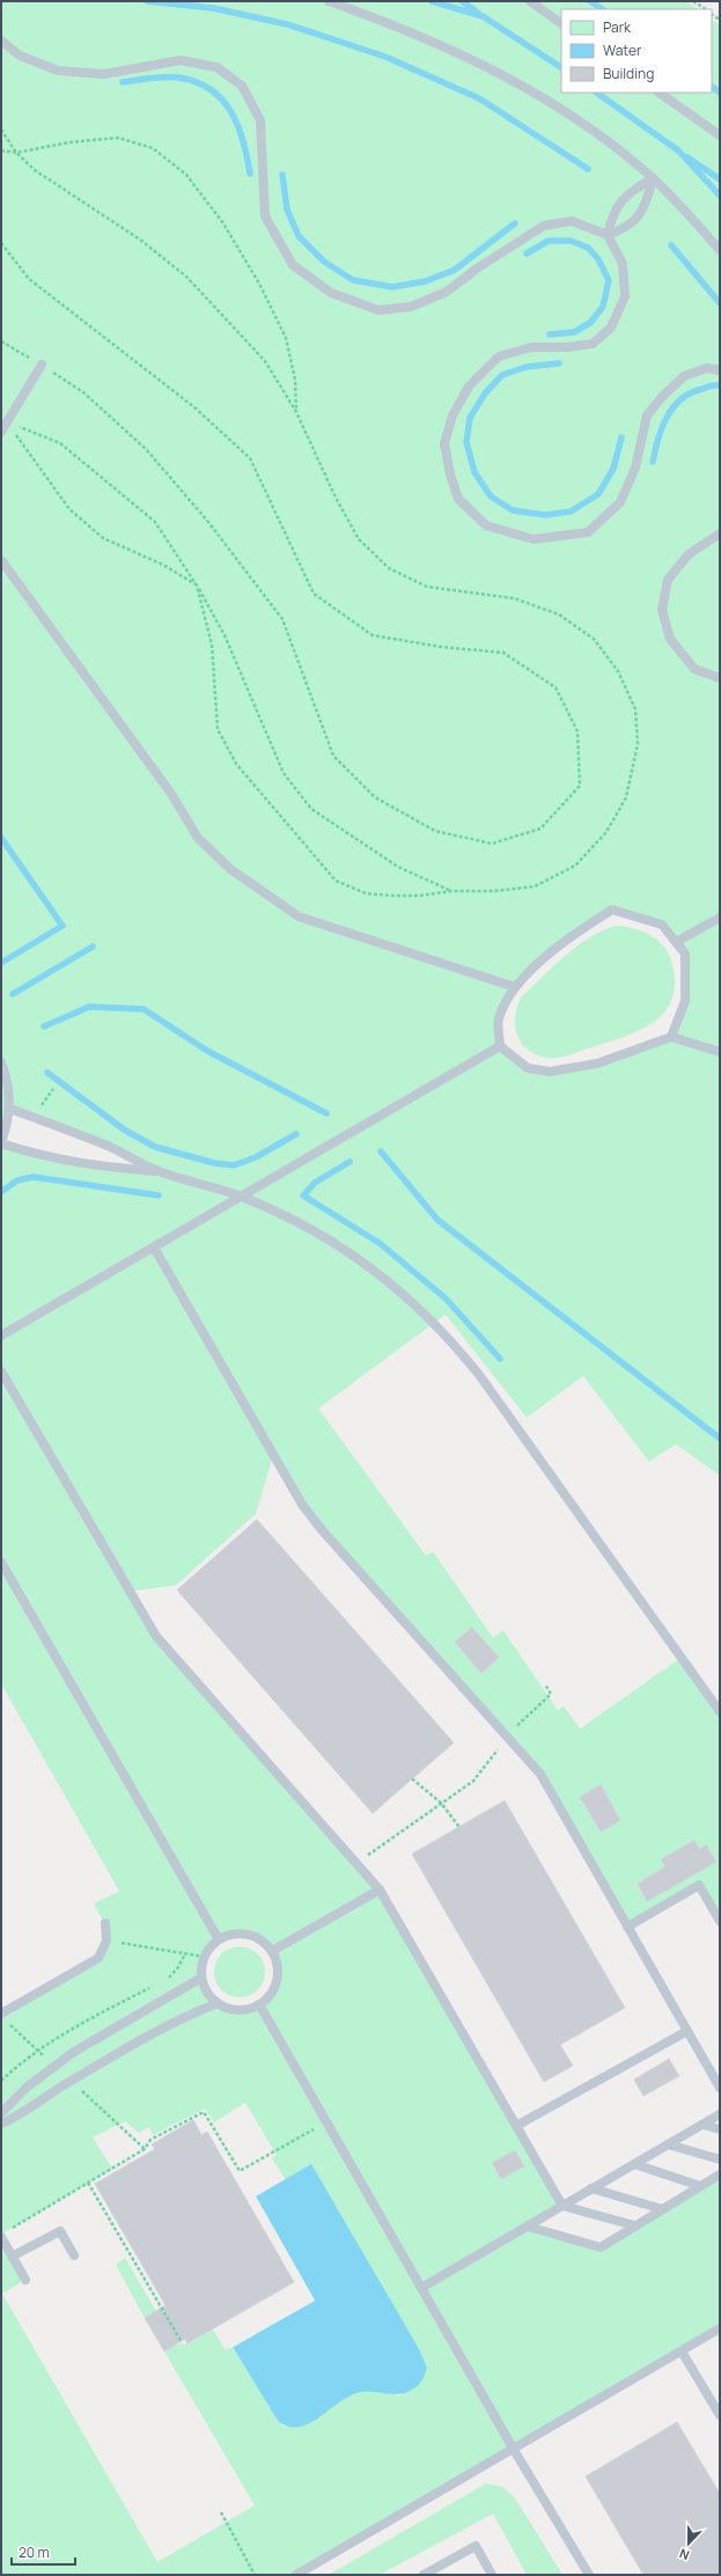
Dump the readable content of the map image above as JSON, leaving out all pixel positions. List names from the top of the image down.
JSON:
{
  "legend": ["Park", "Water", "Building"],
  "scale_bar": "20 m",
  "north": "bottom"
}
